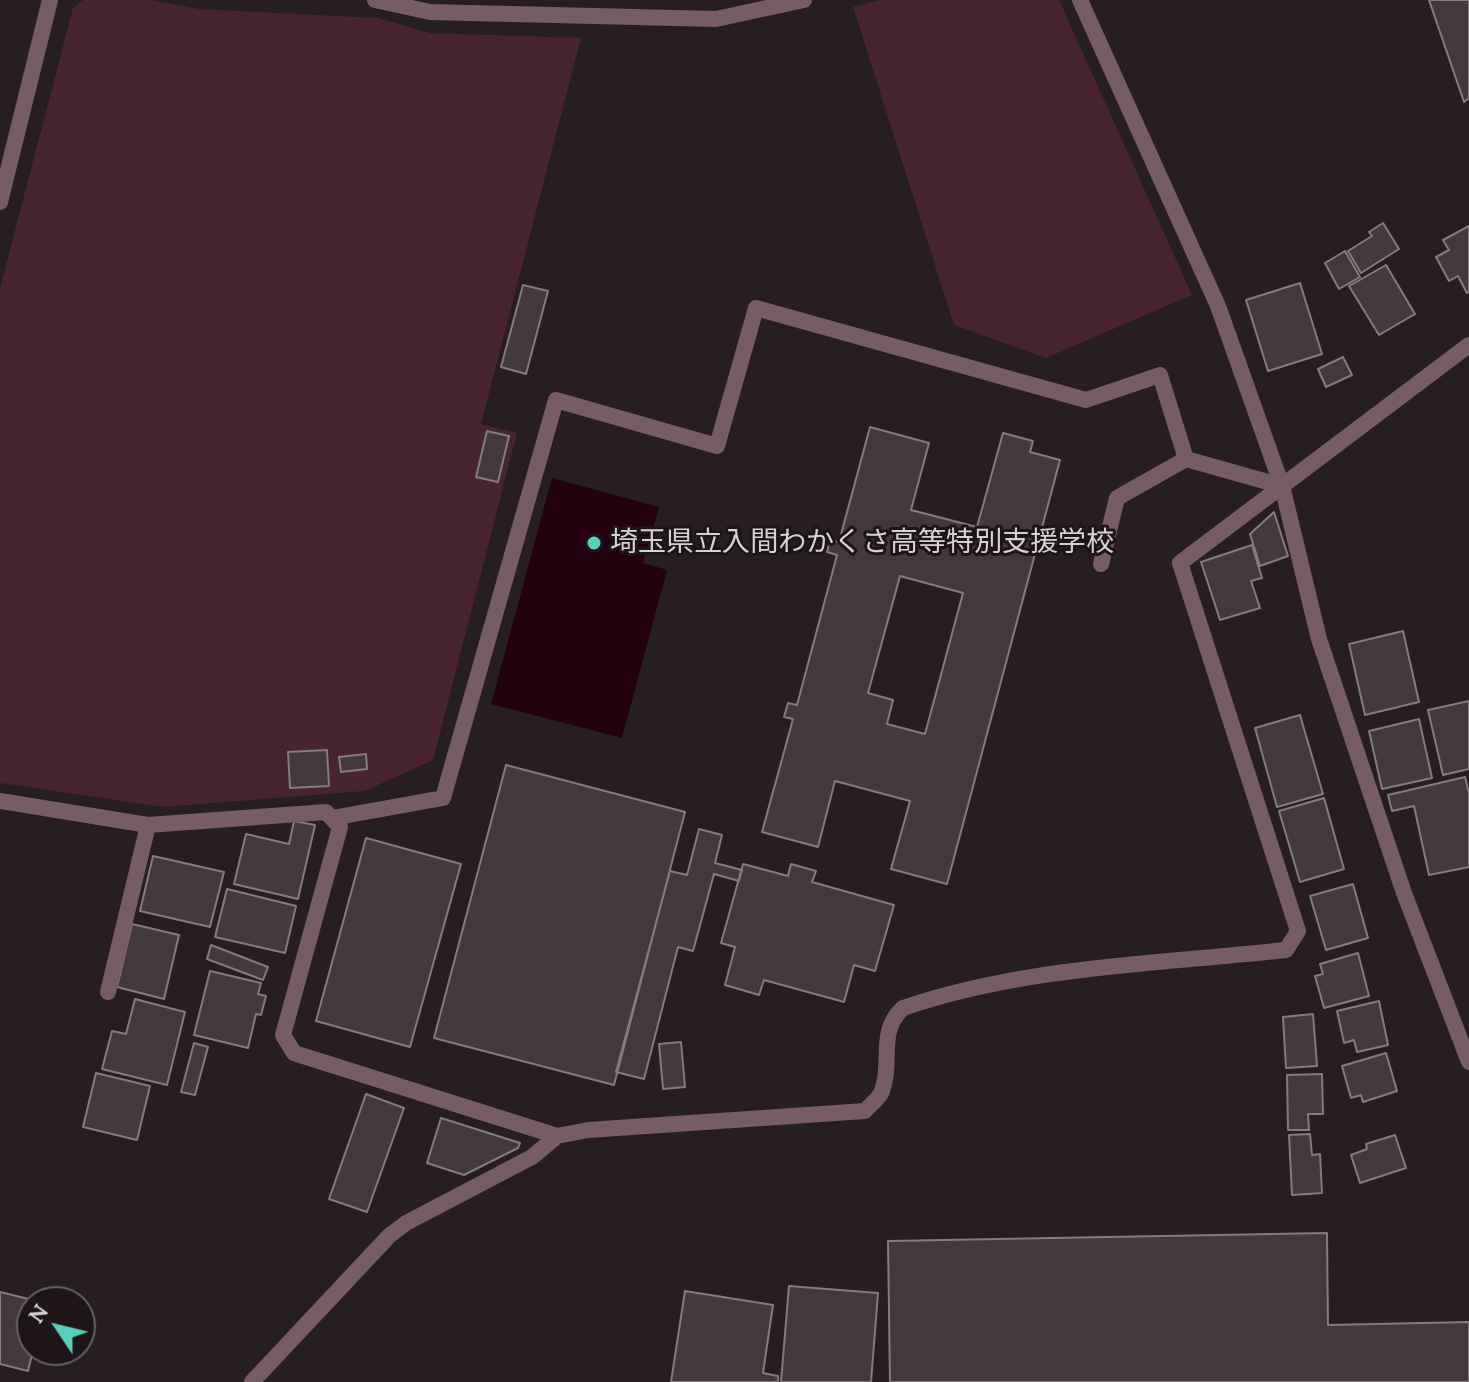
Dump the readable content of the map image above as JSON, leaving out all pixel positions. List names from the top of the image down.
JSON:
{
  "places": ["埼玉県立入間わかくさ高等特別支援学校"],
  "north": "top left"
}
